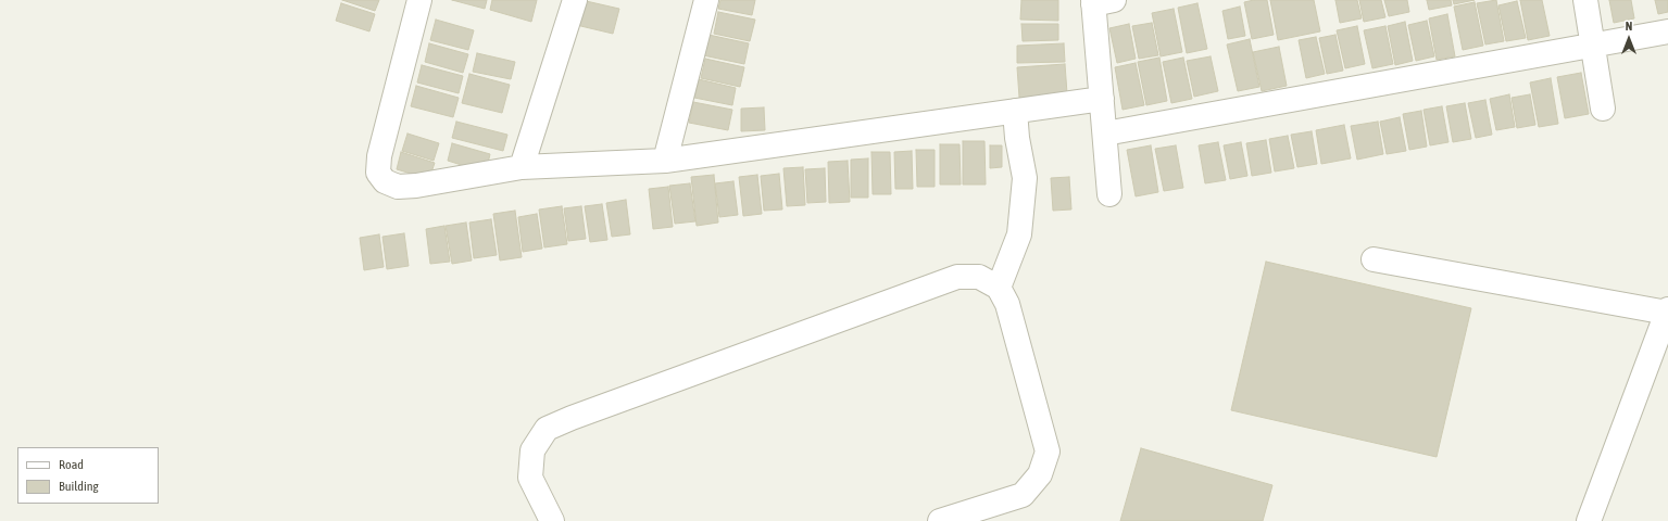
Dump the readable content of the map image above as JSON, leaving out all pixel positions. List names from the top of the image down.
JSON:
{
  "legend": ["Road", "Building"],
  "north": "top"
}
